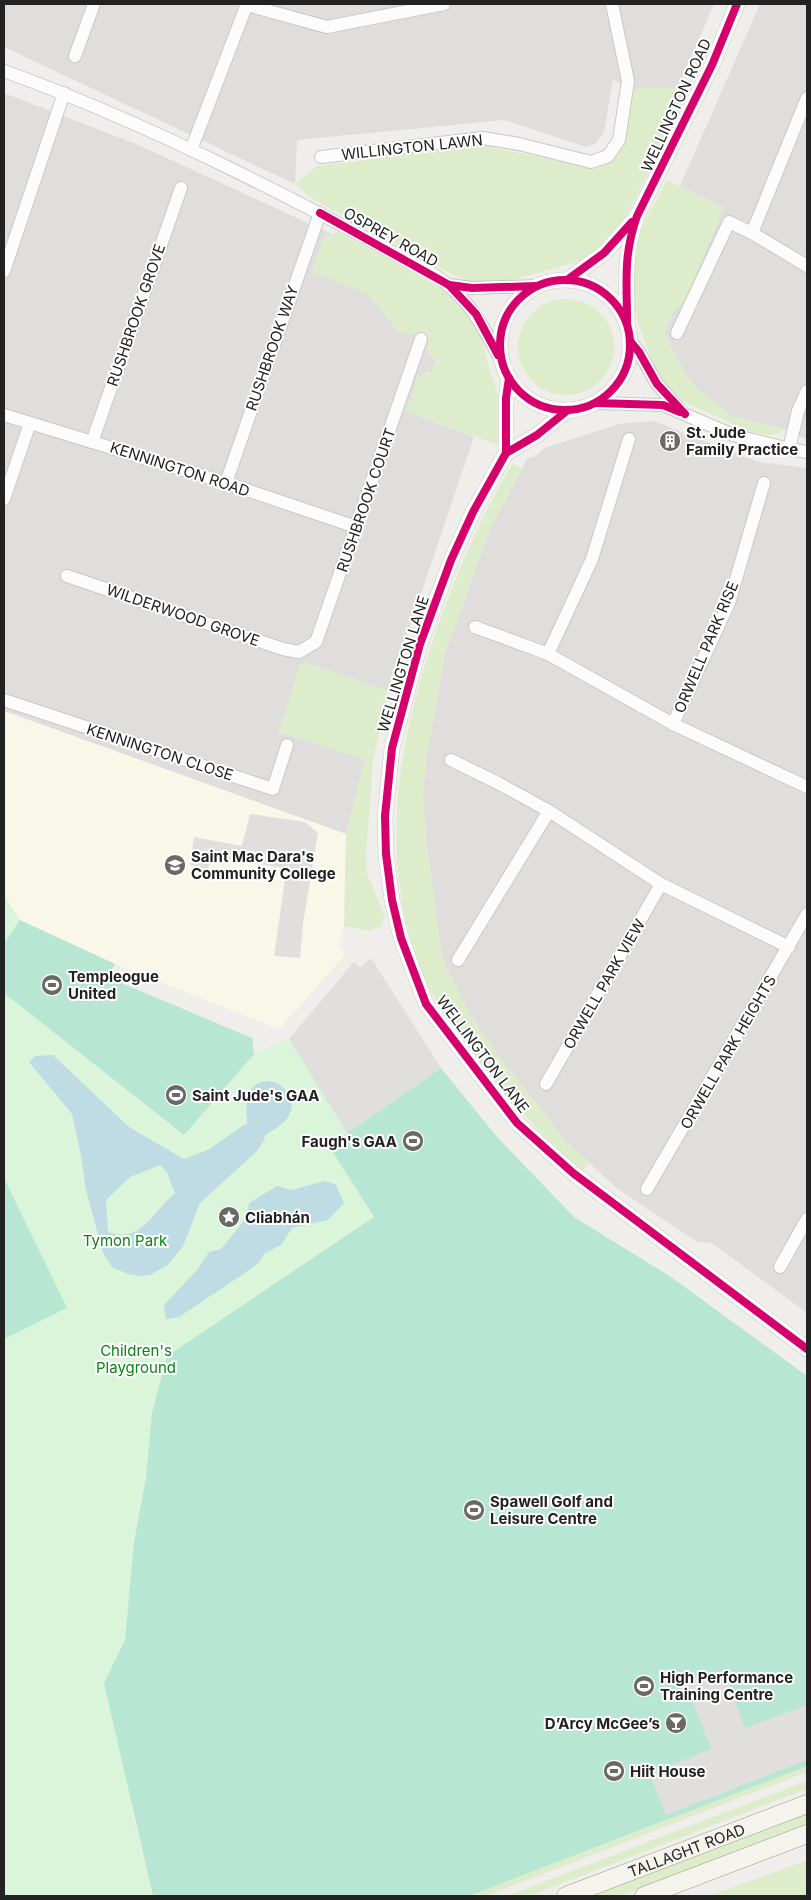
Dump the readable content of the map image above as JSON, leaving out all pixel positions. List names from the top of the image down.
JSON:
{
  "streets": {
    "main road": ["TALLAGHT ROAD"],
    "street": [
      "WELLINGTON ROAD",
      "WILLINGTON LAWN",
      "OSPREY ROAD",
      "RUSHBROOK GROVE",
      "RUSHBROOK WAY",
      "KENNINGTON ROAD",
      "RUSHBROOK COURT",
      "WILDERWOOD GROVE",
      "ORWELL PARK RISE",
      "WELLINGTON LANE",
      "KENNINGTON CLOSE",
      "ORWELL PARK VIEW",
      "ORWELL PARK HEIGHTS"
    ]
  },
  "crossings": [
    ["WELLINGTON ROAD", "OSPREY ROAD"],
    ["WELLINGTON ROAD", "WELLINGTON LANE"],
    ["OSPREY ROAD", "RUSHBROOK WAY"],
    ["OSPREY ROAD", "WELLINGTON LANE"],
    ["RUSHBROOK GROVE", "KENNINGTON ROAD"],
    ["RUSHBROOK WAY", "KENNINGTON ROAD"],
    ["KENNINGTON ROAD", "RUSHBROOK COURT"],
    ["RUSHBROOK COURT", "WILDERWOOD GROVE"]
  ],
  "parks": ["Tymon Park", "Children's Playground"],
  "places": {
    "building": ["St. Jude Family Practice"],
    "school or university": ["Saint Mac Dara's Community College"],
    "sports": [
      "Templeogue United",
      "Saint Jude's GAA",
      "Faugh's GAA",
      "Spawell Golf and Leisure Centre",
      "High Performance Training Centre",
      "Hiit House"
    ],
    "place": ["Cliabhán"],
    "bar": ["D’Arcy McGee’s"]
  }
}
